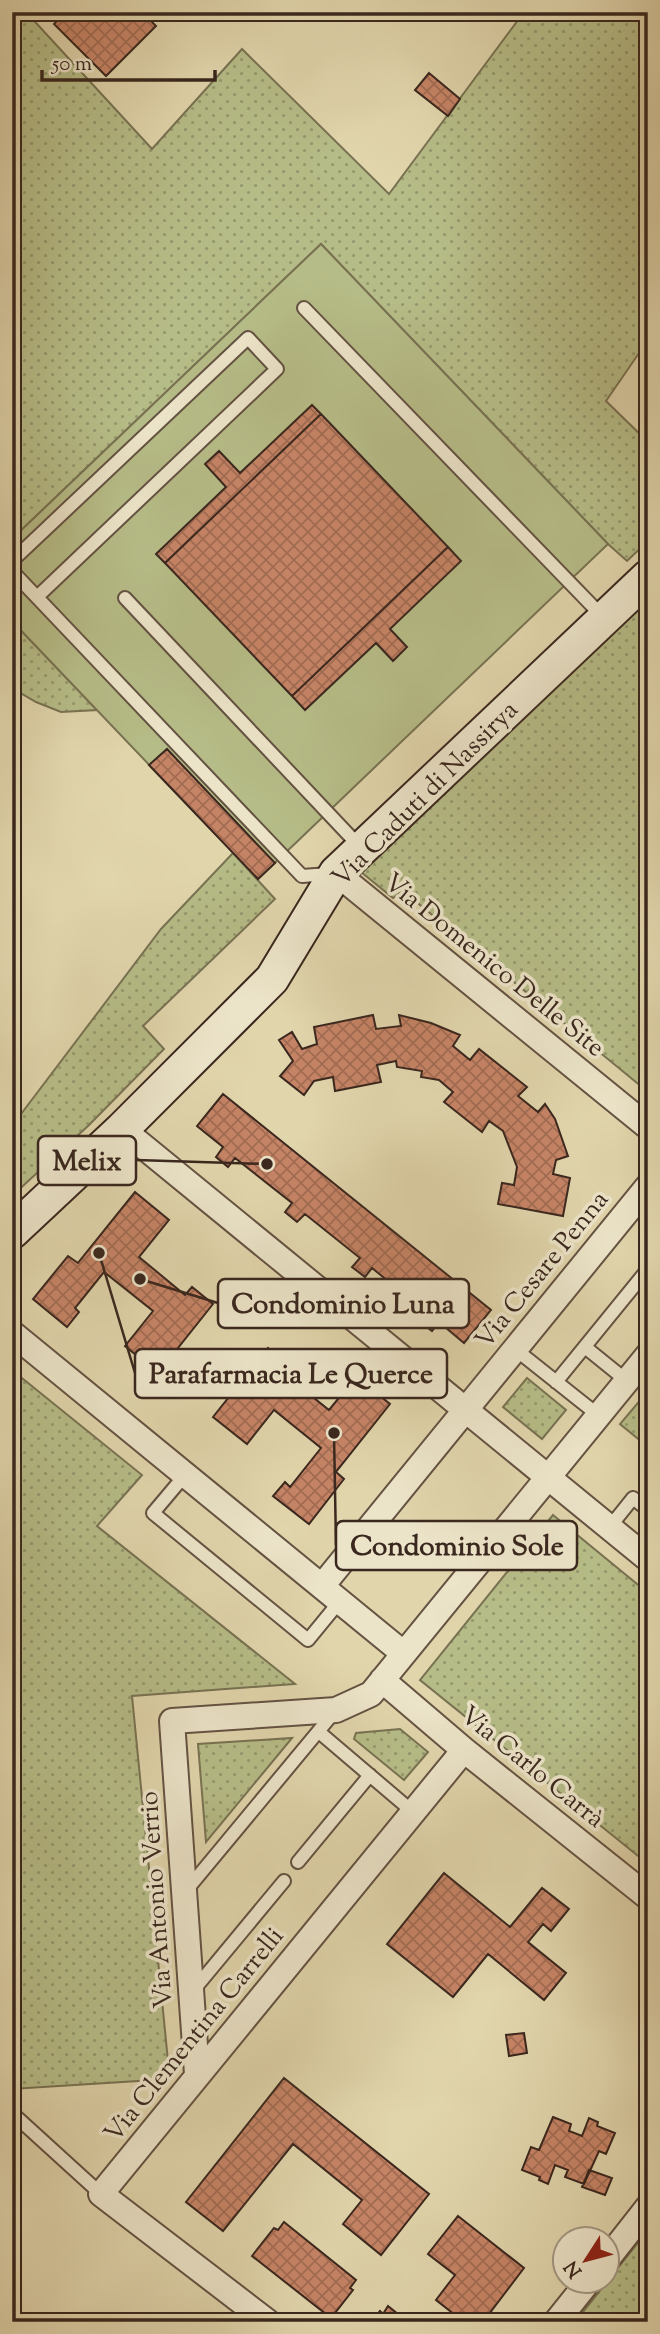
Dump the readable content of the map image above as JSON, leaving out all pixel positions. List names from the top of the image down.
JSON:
{
  "streets": {
    "street": [
      "Via Caduti di Nassirya",
      "Via Domenico Delle Site",
      "Via Cesare Penna",
      "Via Carlo Carrà",
      "Via Antonio Verrio",
      "Via Clementina Carrelli"
    ]
  },
  "crossings": [
    ["Via Caduti di Nassirya", "Via Domenico Delle Site"],
    ["Via Carlo Carrà", "Via Clementina Carrelli"],
    ["Via Antonio Verrio", "Via Clementina Carrelli"]
  ],
  "places": [
    "Melix",
    "Parafarmacia Le Querce",
    "Condominio Luna",
    "Condominio Sole"
  ],
  "scale_bar": "50 m",
  "north": "bottom left"
}
